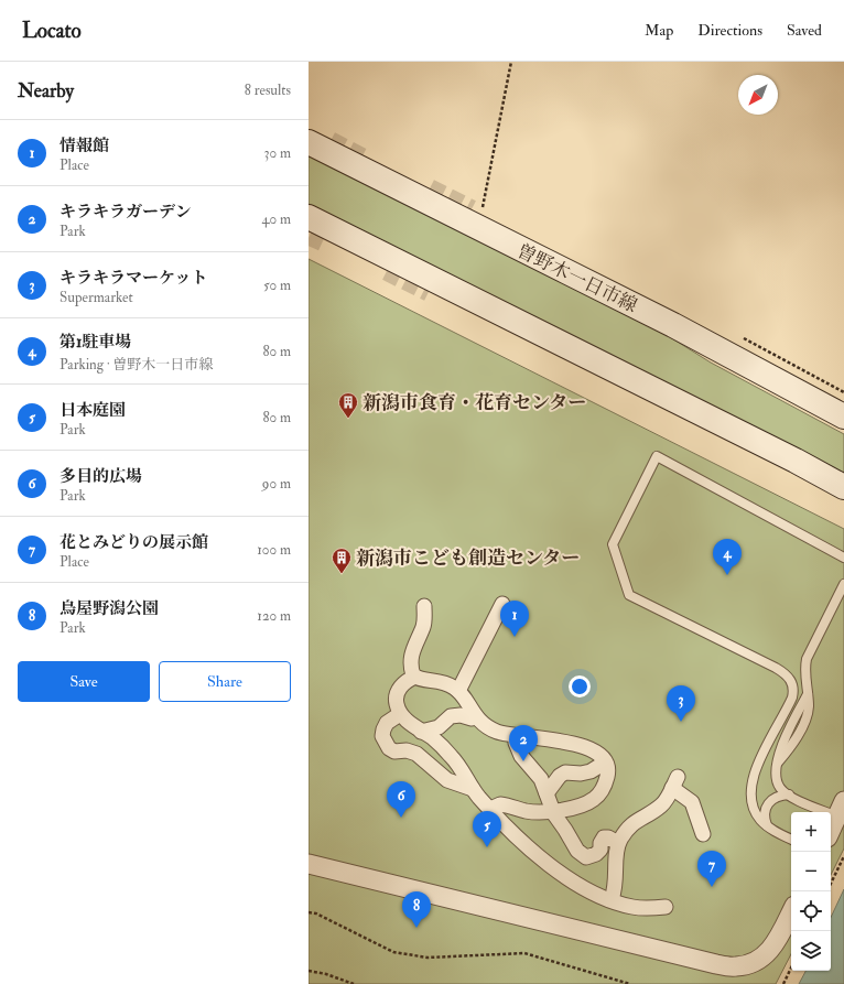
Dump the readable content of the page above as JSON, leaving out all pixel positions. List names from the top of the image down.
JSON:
{
  "streets": {
    "main road": ["曽野木一日市線"]
  },
  "places": {
    "building": ["新潟市食育・花育センター", "新潟市こども創造センター"]
  },
  "north": "bottom left",
  "page": {
    "header": "Locato",
    "nav": ["Map", "Directions", "Saved"],
    "heading": ["Nearby", "8 results"],
    "list": [
      {
        "mark": "1",
        "name": "情報館",
        "note": "Place",
        "value": "30 m"
      },
      {
        "mark": "2",
        "name": "キラキラガーデン",
        "note": "Park",
        "value": "40 m"
      },
      {
        "mark": "3",
        "name": "キラキラマーケット",
        "note": "Supermarket",
        "value": "50 m"
      },
      {
        "mark": "4",
        "name": "第1駐車場",
        "note": "Parking · 曽野木一日市線",
        "value": "80 m"
      },
      {
        "mark": "5",
        "name": "日本庭園",
        "note": "Park",
        "value": "80 m"
      },
      {
        "mark": "6",
        "name": "多目的広場",
        "note": "Park",
        "value": "90 m"
      },
      {
        "mark": "7",
        "name": "花とみどりの展示館",
        "note": "Place",
        "value": "100 m"
      },
      {
        "mark": "8",
        "name": "鳥屋野潟公園",
        "note": "Park",
        "value": "120 m"
      }
    ],
    "pins": [
      "4",
      "1",
      "3",
      "2",
      "6",
      "5",
      "7",
      "8"
    ],
    "buttons": ["Save", "Share"],
    "map_buttons": ["+", "−"]
  }
}
